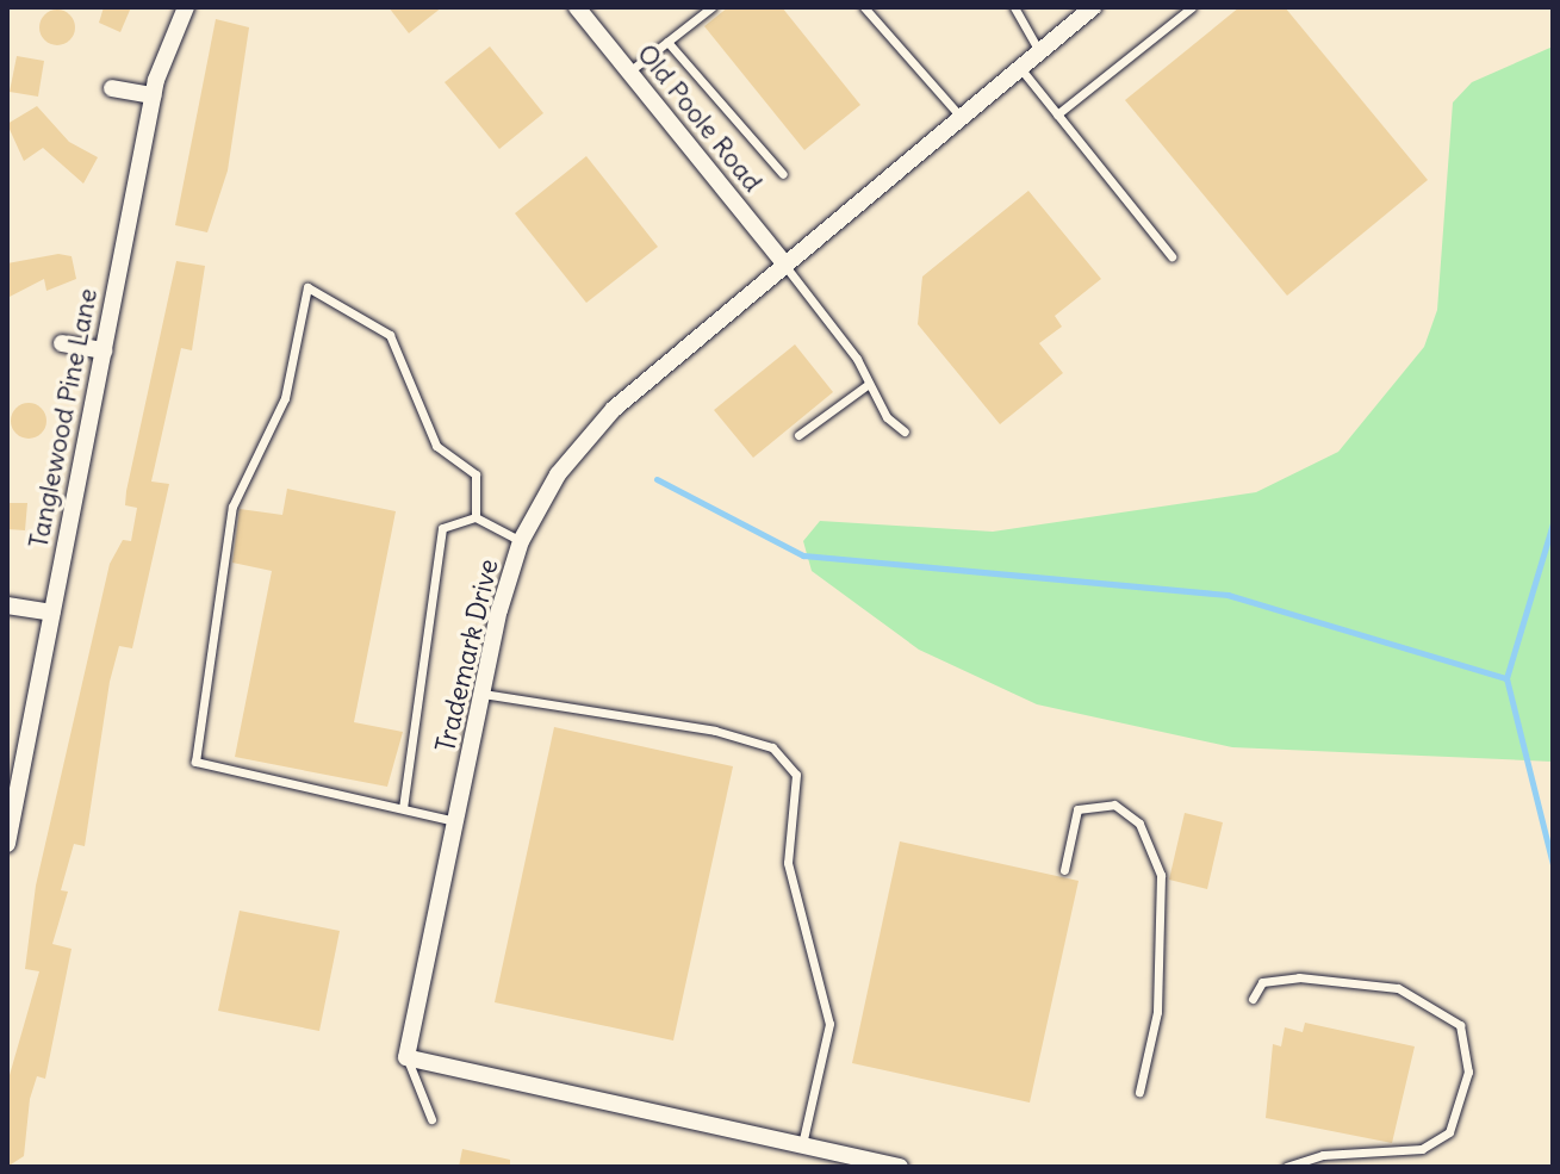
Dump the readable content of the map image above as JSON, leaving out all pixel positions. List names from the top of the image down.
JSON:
{
  "streets": {
    "street": ["Old Poole Road", "Tanglewood Pine Lane", "Trademark Drive"]
  },
  "crossings": [
    ["Old Poole Road", "Trademark Drive"]
  ]
}
